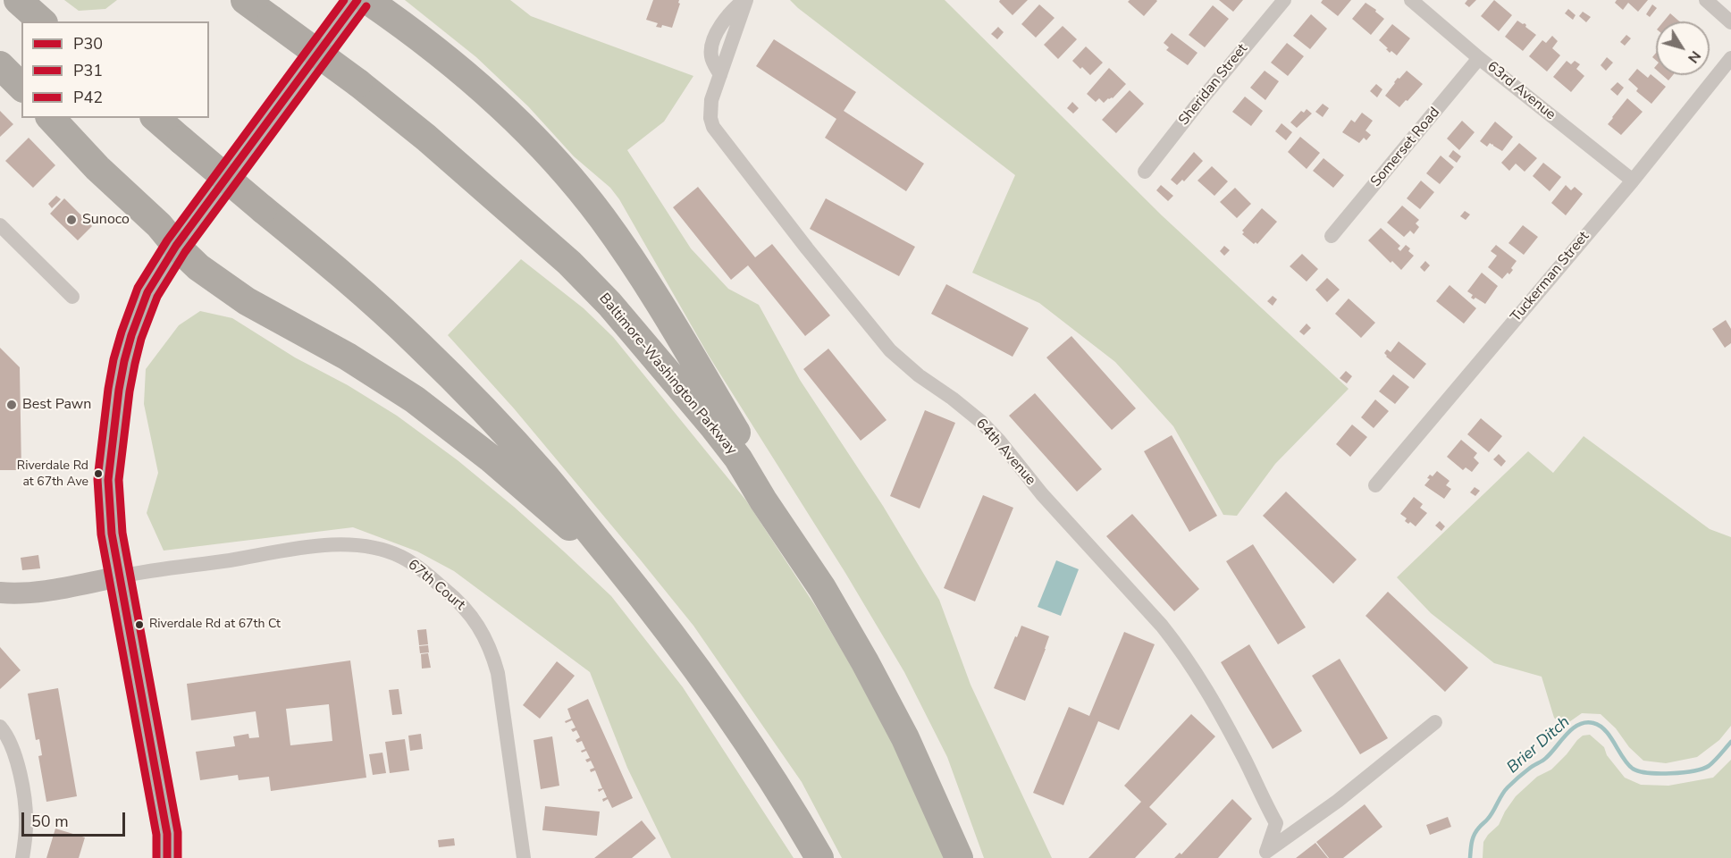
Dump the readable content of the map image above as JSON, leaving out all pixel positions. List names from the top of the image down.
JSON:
{
  "streets": {
    "highway": ["Baltimore-Washington Parkway"],
    "street": [
      "Sheridan Street",
      "63rd Avenue",
      "Somerset Road",
      "Tuckerman Street",
      "64th Avenue",
      "67th Court"
    ]
  },
  "crossings": [
    ["63rd Avenue", "Somerset Road"],
    ["63rd Avenue", "Tuckerman Street"]
  ],
  "water": ["Brier Ditch"],
  "places": [
    "Sunoco",
    "Best Pawn",
    "Riverdale Rd at 67th Ave",
    "Riverdale Rd at 67th Ct"
  ],
  "lines": ["transit line P30", "transit line P42", "transit line P31"],
  "legend": ["P30", "P31", "P42"],
  "scale_bar": "50 m",
  "north": "bottom right"
}
